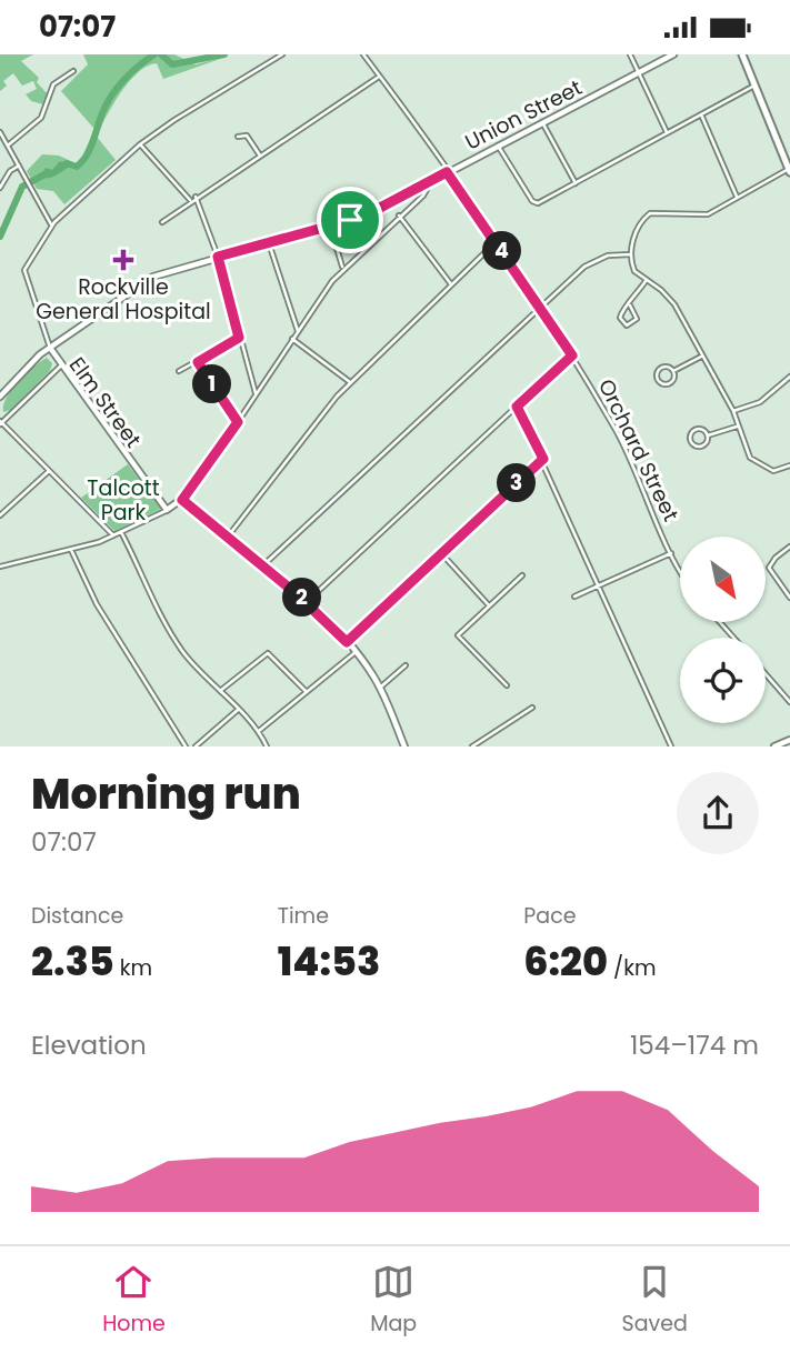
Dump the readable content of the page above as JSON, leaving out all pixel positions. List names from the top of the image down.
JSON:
{
  "streets": {
    "main road": ["Union Street", "Elm Street"],
    "street": ["Orchard Street"]
  },
  "crossings": [
    ["Union Street", "Elm Street"],
    ["Union Street", "Orchard Street"]
  ],
  "parks": ["Talcott Park"],
  "places": {
    "health": ["Rockville General Hospital"]
  },
  "north": "bottom right",
  "page": {
    "status": "07:07",
    "pins": [
      "4",
      "1",
      "3",
      "2"
    ],
    "heading": ["Morning run", "07:07"],
    "stats": [
      ["Distance", "2.35 km"],
      ["Time", "14:53"],
      ["Pace", "6:20 /km"]
    ],
    "chart": ["Elevation", "154–174 m"],
    "tabs": ["Home", "Map", "Saved"]
  }
}
